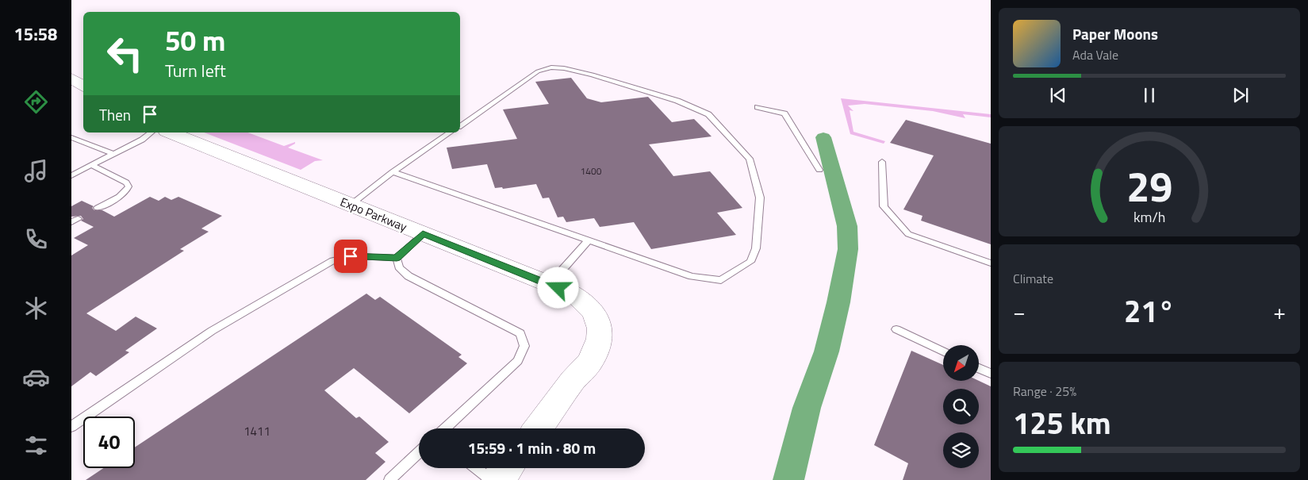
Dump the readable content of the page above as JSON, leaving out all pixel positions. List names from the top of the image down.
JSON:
{
  "streets": {
    "street": ["Expo Parkway"]
  },
  "house_numbers": ["1400", "1411"],
  "north": "bottom left",
  "page": {
    "tabs": "15:58",
    "turn": ["50 m", "Turn left"],
    "song": ["Paper Moons", "Ada Vale"],
    "then": "Then",
    "tile": [
      "Climate",
      ["Range · 25%", "125 km"]
    ],
    "heat": ["−", "21°", "+"],
    "limit": "40",
    "trip": "15:59 · 1 min · 80 m",
    "gauge": ["29", "km/h"]
  }
}
